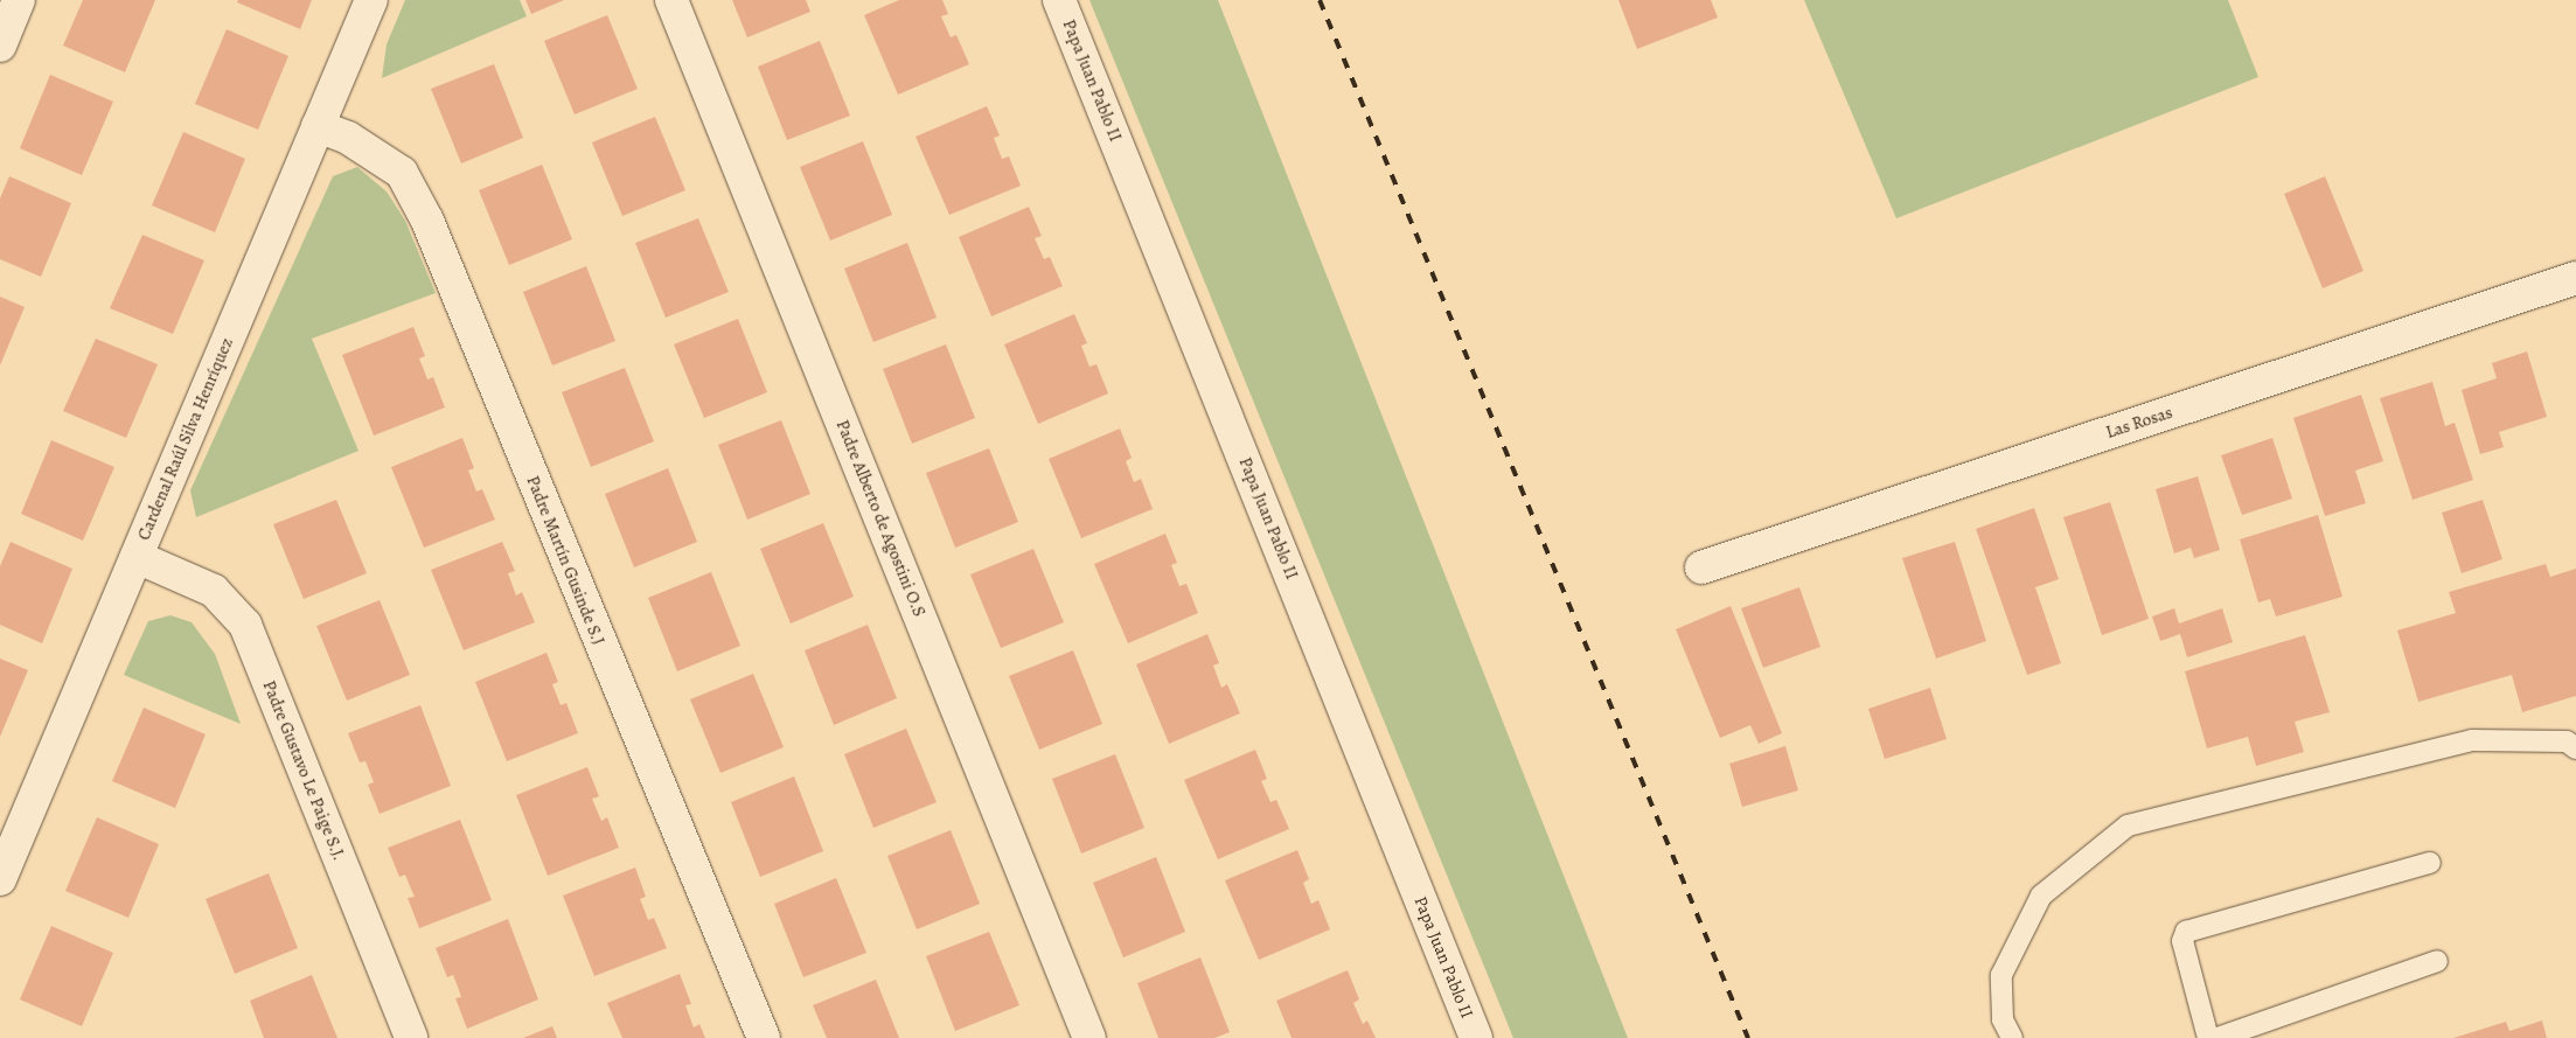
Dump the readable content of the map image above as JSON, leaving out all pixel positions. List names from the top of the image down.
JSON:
{
  "streets": {
    "street": [
      "Papa Juan Pablo II",
      "Las Rosas",
      "Cardenal Raúl Silva Henríquez",
      "Padre Alberto de Agostini O.S",
      "Padre Martín Gusinde S.J",
      "Padre Gustavo Le Paige S.J."
    ]
  },
  "crossings": [
    ["Cardenal Raúl Silva Henríquez", "Padre Martín Gusinde S.J"],
    ["Cardenal Raúl Silva Henríquez", "Padre Gustavo Le Paige S.J."]
  ]
}
